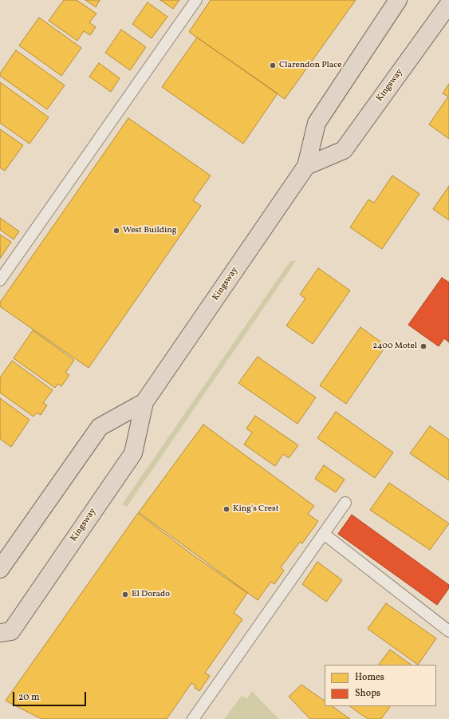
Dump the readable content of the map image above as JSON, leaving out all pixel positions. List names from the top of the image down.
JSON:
{
  "streets": {
    "main road": ["Kingsway"]
  },
  "places": [
    "Clarendon Place",
    "West Building",
    "2400 Motel",
    "King's Crest",
    "El Dorado"
  ],
  "legend": ["Homes", "Shops"],
  "scale_bar": "20 m"
}
